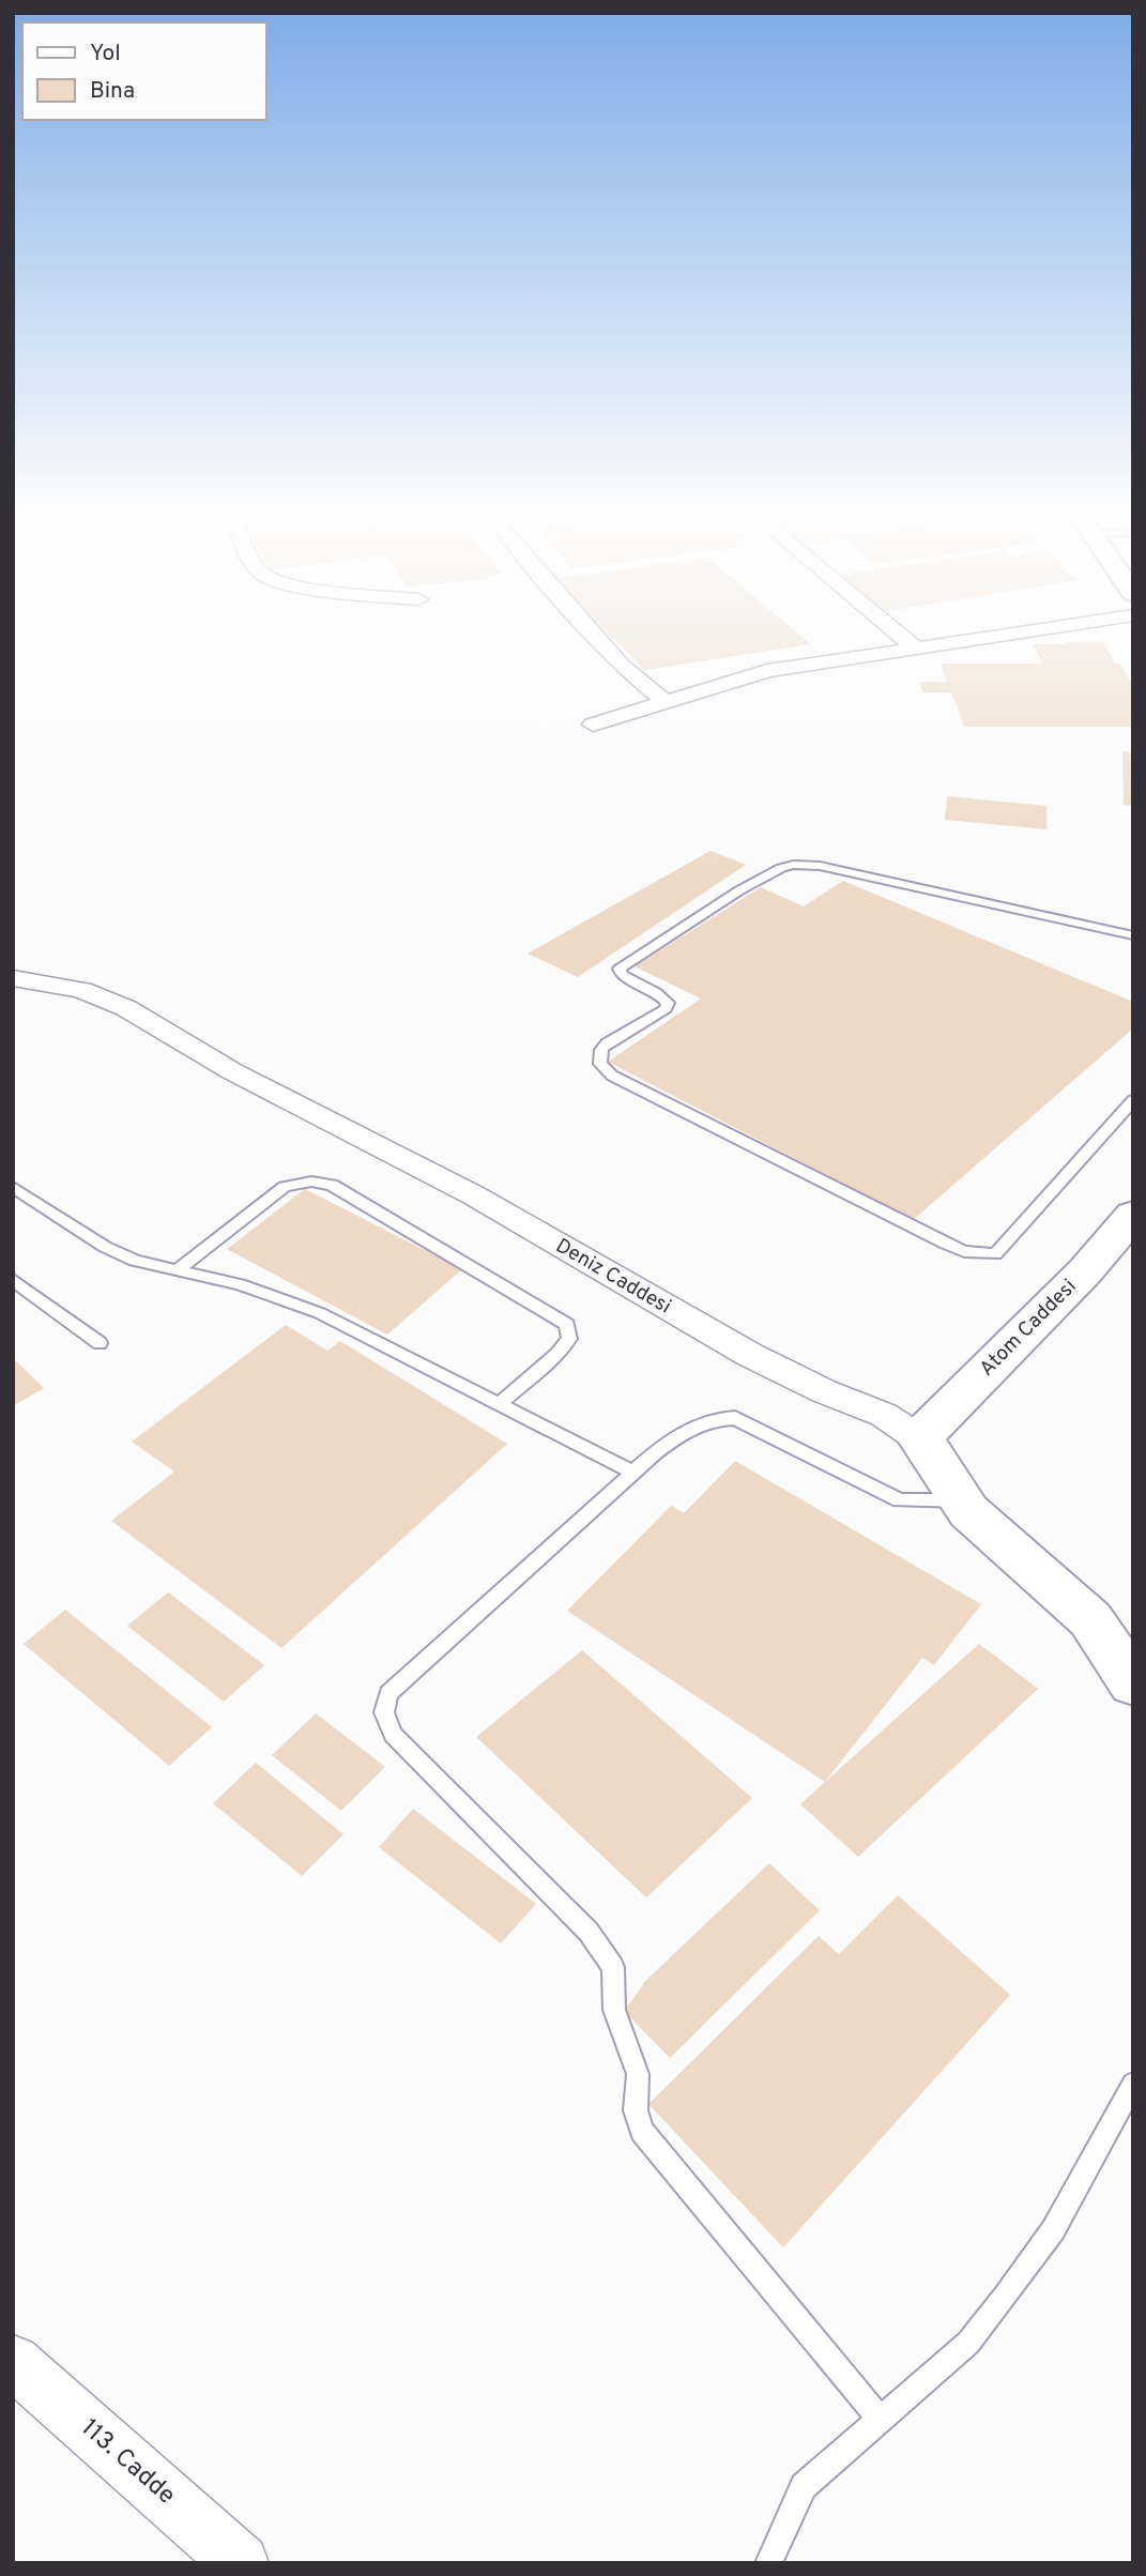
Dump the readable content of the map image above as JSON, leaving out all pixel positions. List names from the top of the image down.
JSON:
{
  "streets": {
    "street": ["Deniz Caddesi", "Atom Caddesi", "113. Cadde"]
  },
  "crossings": [
    ["Deniz Caddesi", "Atom Caddesi"]
  ],
  "legend": ["Yol", "Bina"]
}
